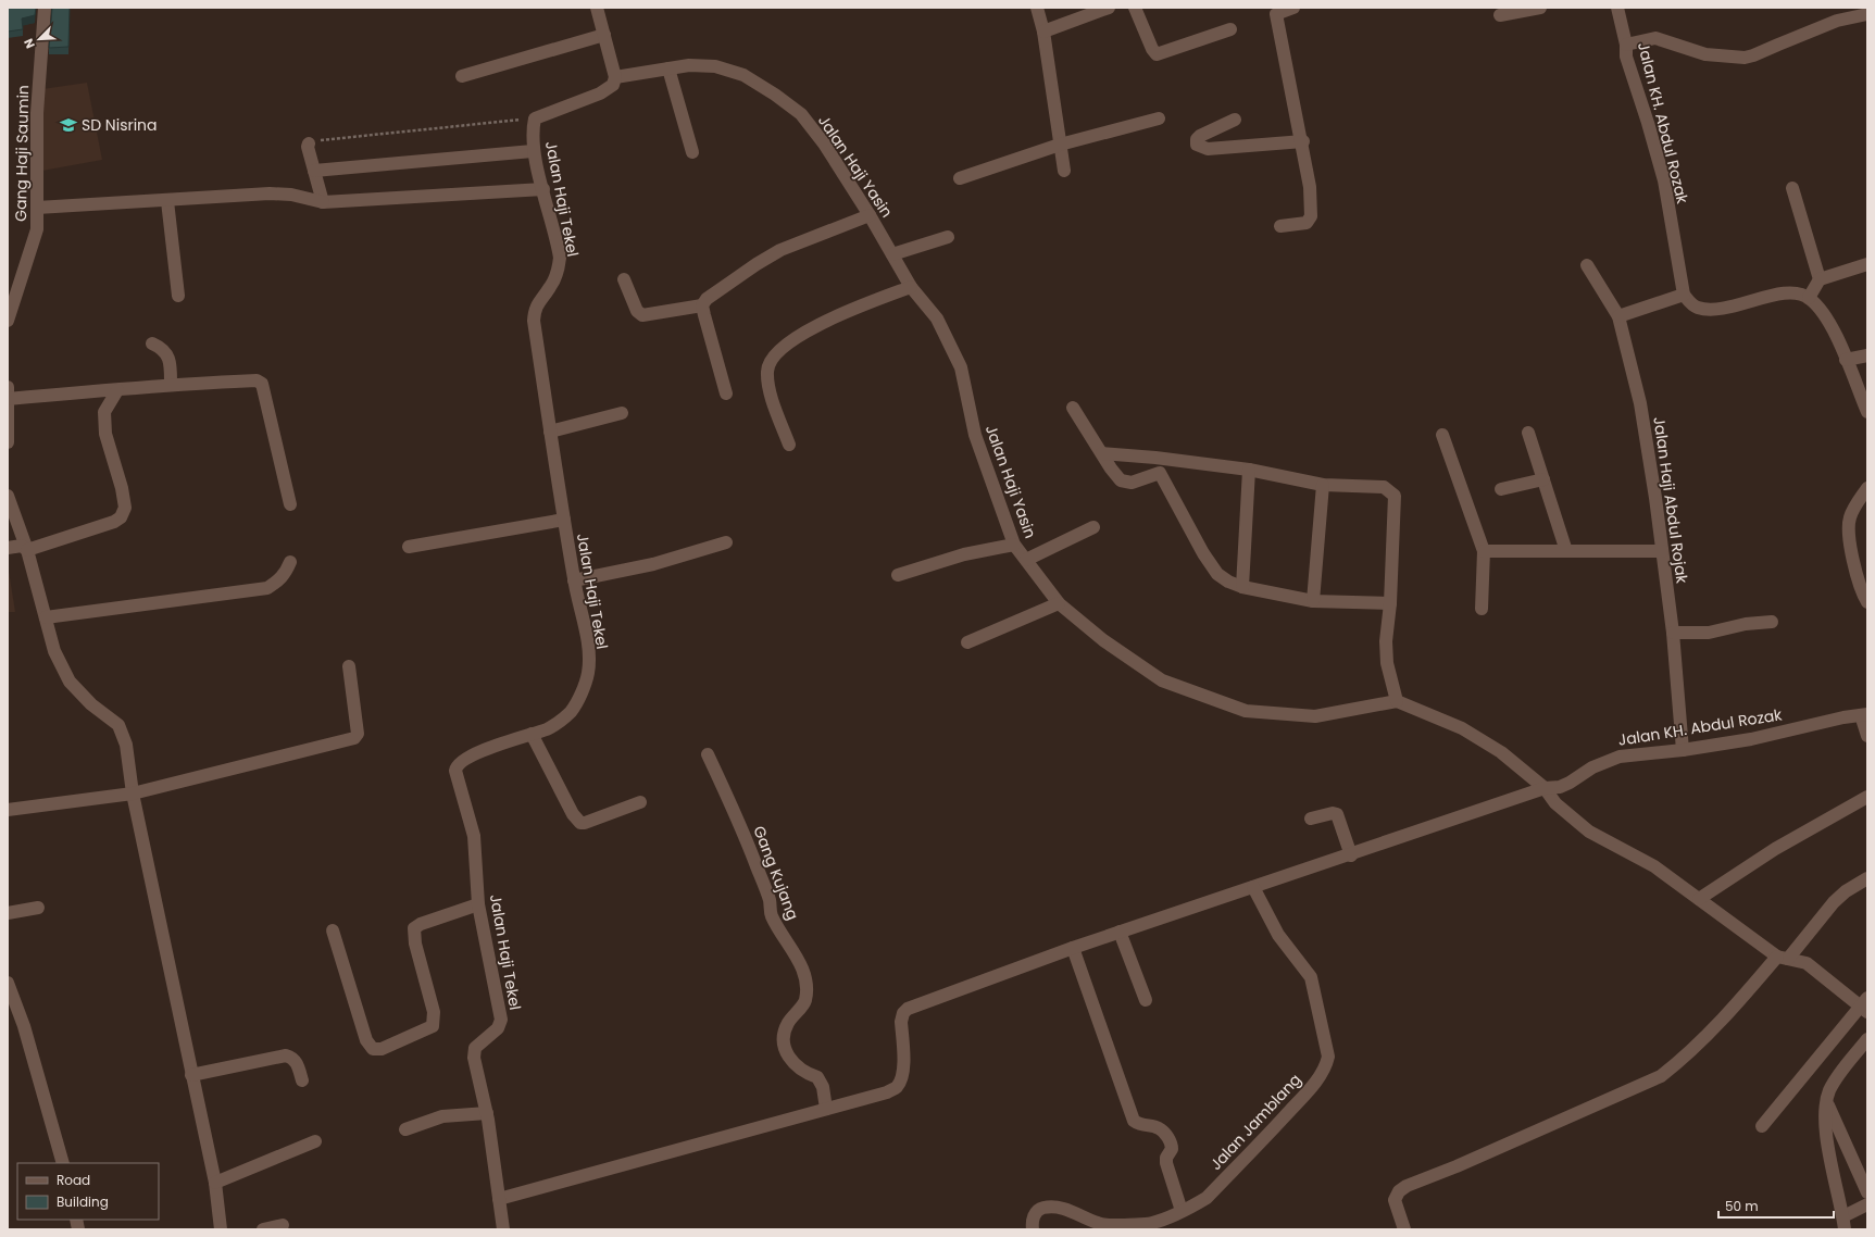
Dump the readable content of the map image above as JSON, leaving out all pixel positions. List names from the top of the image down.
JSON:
{
  "streets": {
    "street": [
      "Jalan KH. Abdul Rozak",
      "Gang Haji Saumin",
      "Jalan Haji Yasin",
      "Jalan Haji Tekel",
      "Jalan Haji Abdul Rojak",
      "Gang Kujang",
      "Jalan Jamblang"
    ]
  },
  "crossings": [
    ["Jalan KH. Abdul Rozak", "Jalan Haji Tekel"],
    ["Jalan KH. Abdul Rozak", "Jalan Haji Abdul Rojak"],
    ["Jalan KH. Abdul Rozak", "Gang Kujang"],
    ["Jalan KH. Abdul Rozak", "Jalan Jamblang"]
  ],
  "places": {
    "school or university": ["SD Nisrina"]
  },
  "legend": ["Road", "Building"],
  "scale_bar": "50 m",
  "north": "bottom left"
}
